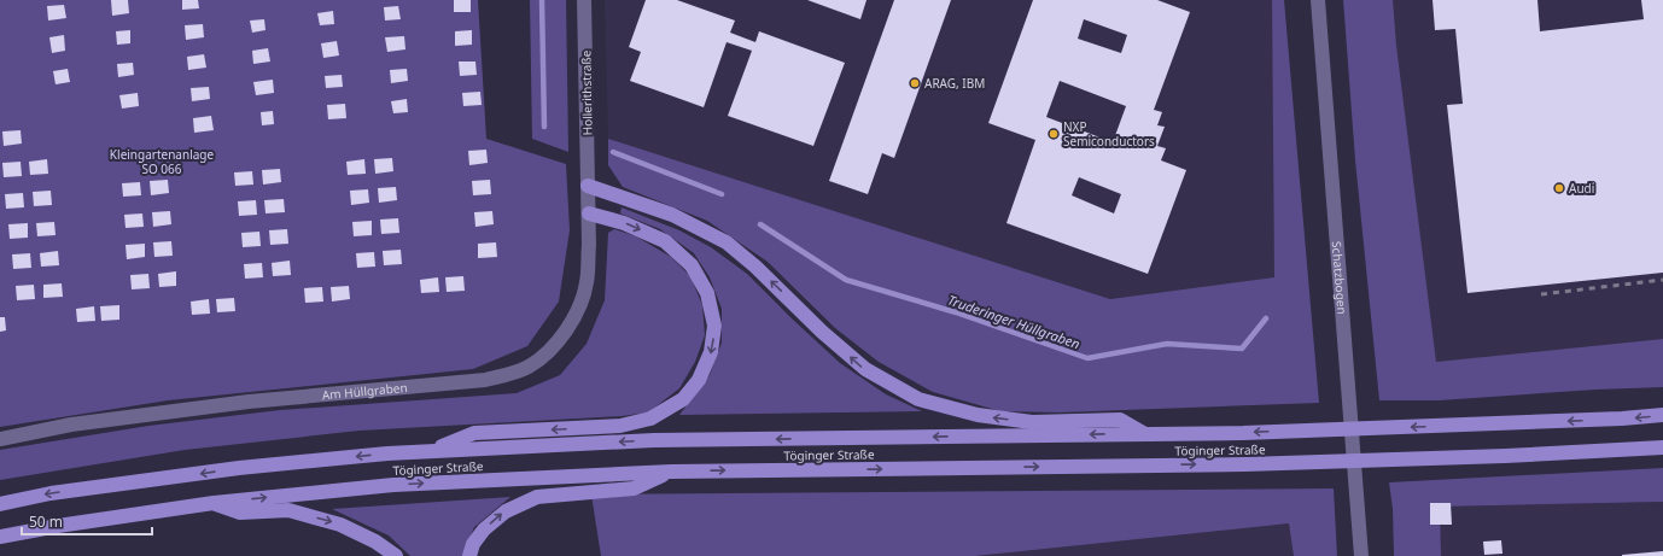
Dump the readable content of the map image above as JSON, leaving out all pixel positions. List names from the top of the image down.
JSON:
{
  "streets": {
    "highway": ["Töginger Straße"],
    "main road": ["Hollerithstraße", "Schatzbogen", "Am Hüllgraben"]
  },
  "crossings": [
    ["Hollerithstraße", "Am Hüllgraben"]
  ],
  "water": ["Truderinger Hüllgraben"],
  "parks": ["Kleingartenanlage SO 066"],
  "places": ["ARAG, IBM", "NXP Semiconductors", "Audi"],
  "scale_bar": "50 m"
}
